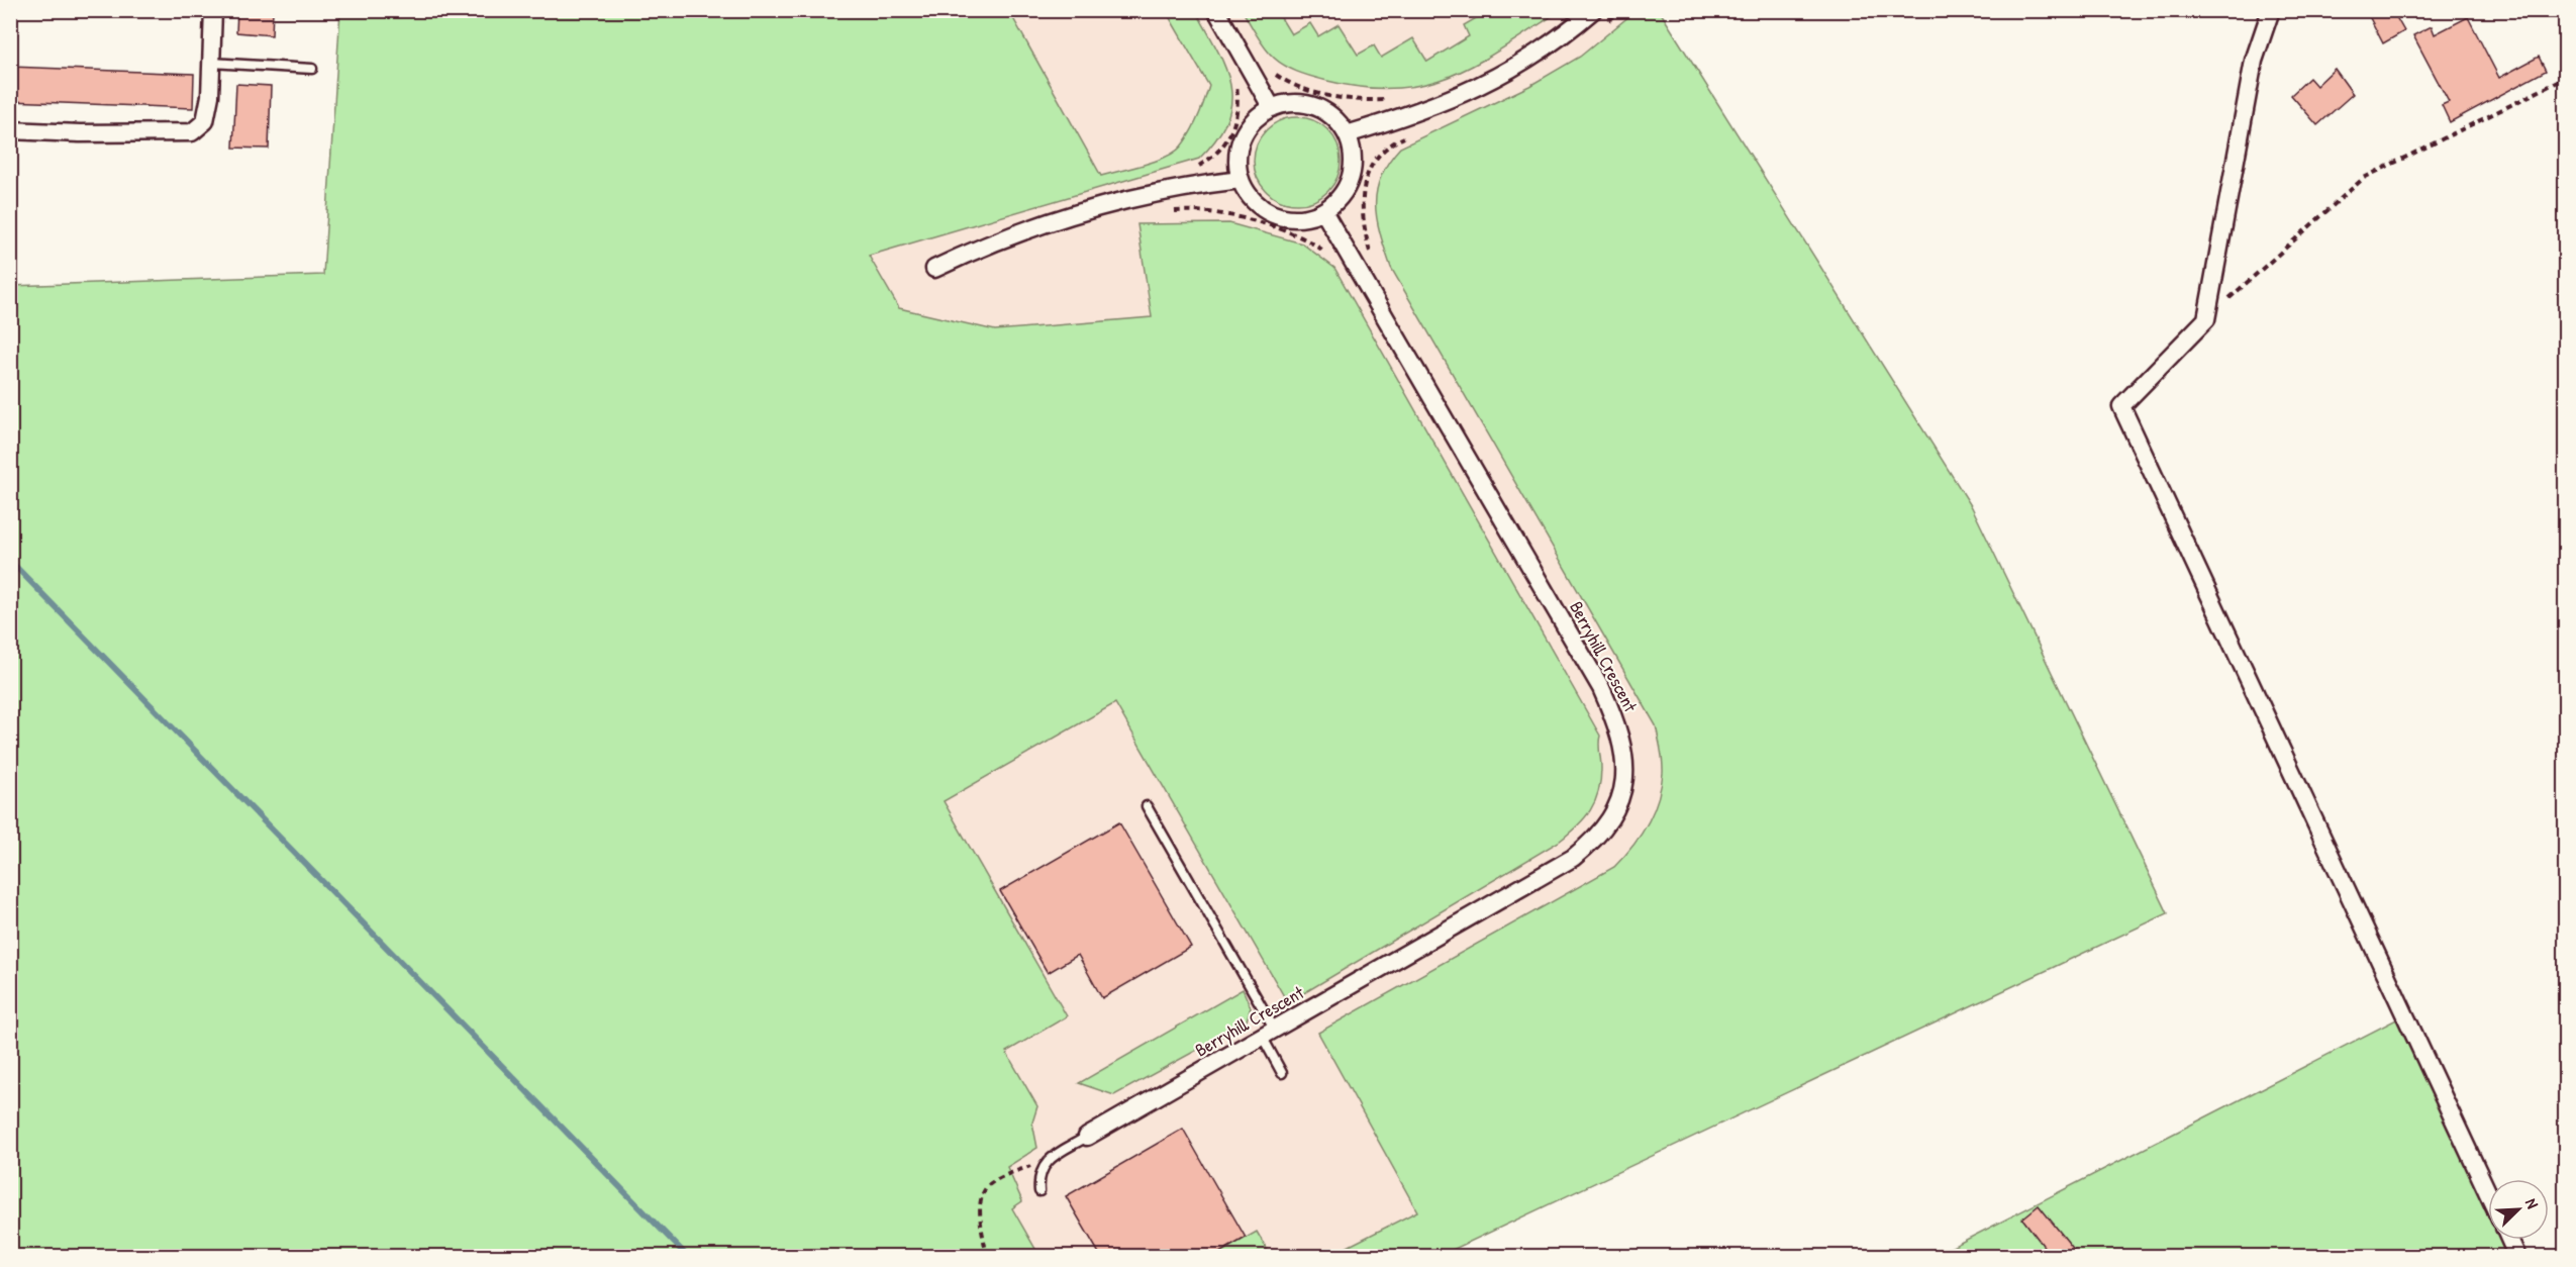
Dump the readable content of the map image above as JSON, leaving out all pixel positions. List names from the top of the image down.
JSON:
{
  "streets": {
    "street": ["Berryhill Crescent"]
  },
  "north": "top right"
}
